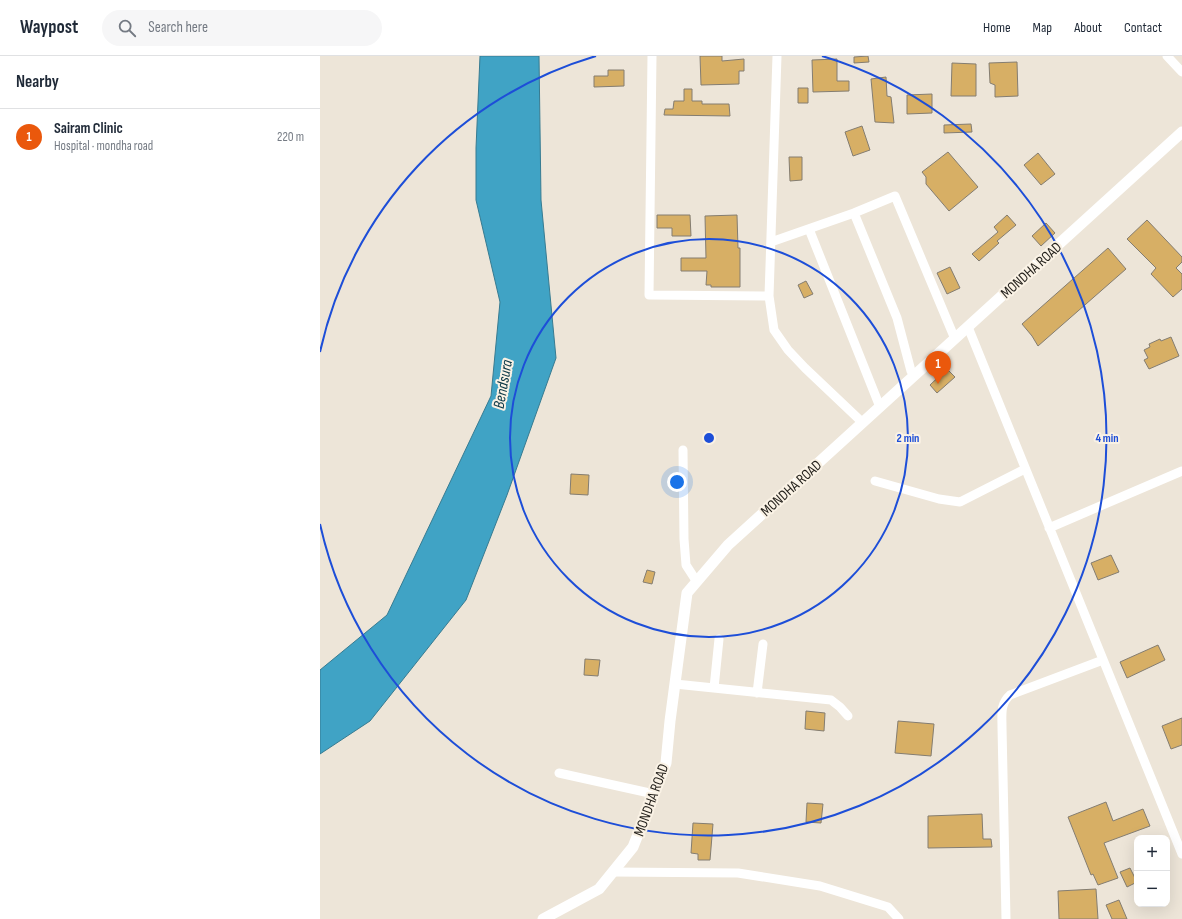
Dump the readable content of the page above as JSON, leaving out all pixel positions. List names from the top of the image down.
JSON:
{
  "streets": {
    "street": ["MONDHA ROAD"]
  },
  "water": ["Bendsura"],
  "page": {
    "header": "Waypost",
    "search": "Search here",
    "nav": [
      "Home",
      "Map",
      "About",
      "Contact"
    ],
    "heading": "Nearby",
    "list": [
      {
        "mark": "1",
        "name": "Sairam Clinic",
        "note": "Hospital · mondha road",
        "value": "220 m"
      }
    ],
    "pins": "1",
    "map_buttons": ["+", "−"]
  },
  "rings": ["2 min", "4 min"]
}
